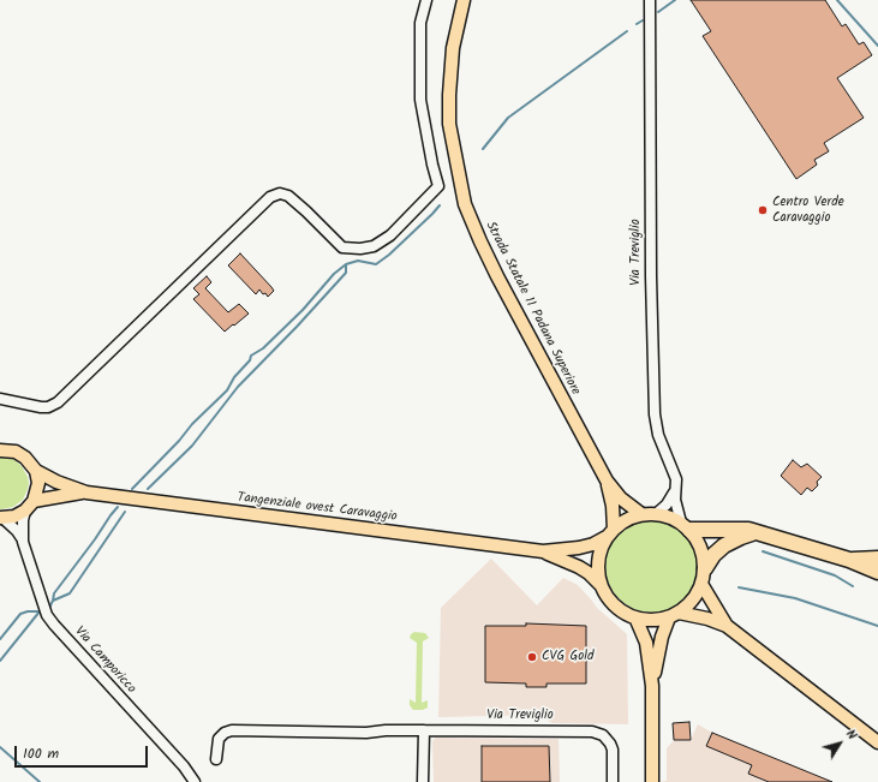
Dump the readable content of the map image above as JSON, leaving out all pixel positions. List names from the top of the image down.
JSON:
{
  "streets": {
    "main road": ["Strada Statale 11 Padana Superiore", "Tangenziale ovest Caravaggio"],
    "street": ["Via Treviglio", "Via Camporicco"]
  },
  "crossings": [
    ["Via Treviglio", "Strada Statale 11 Padana Superiore"],
    ["Via Treviglio", "Tangenziale ovest Caravaggio"],
    ["Strada Statale 11 Padana Superiore", "Tangenziale ovest Caravaggio"],
    ["Tangenziale ovest Caravaggio", "Via Camporicco"]
  ],
  "places": ["Centro Verde Caravaggio", "CVG Gold"],
  "scale_bar": "100 m",
  "north": "top right"
}
